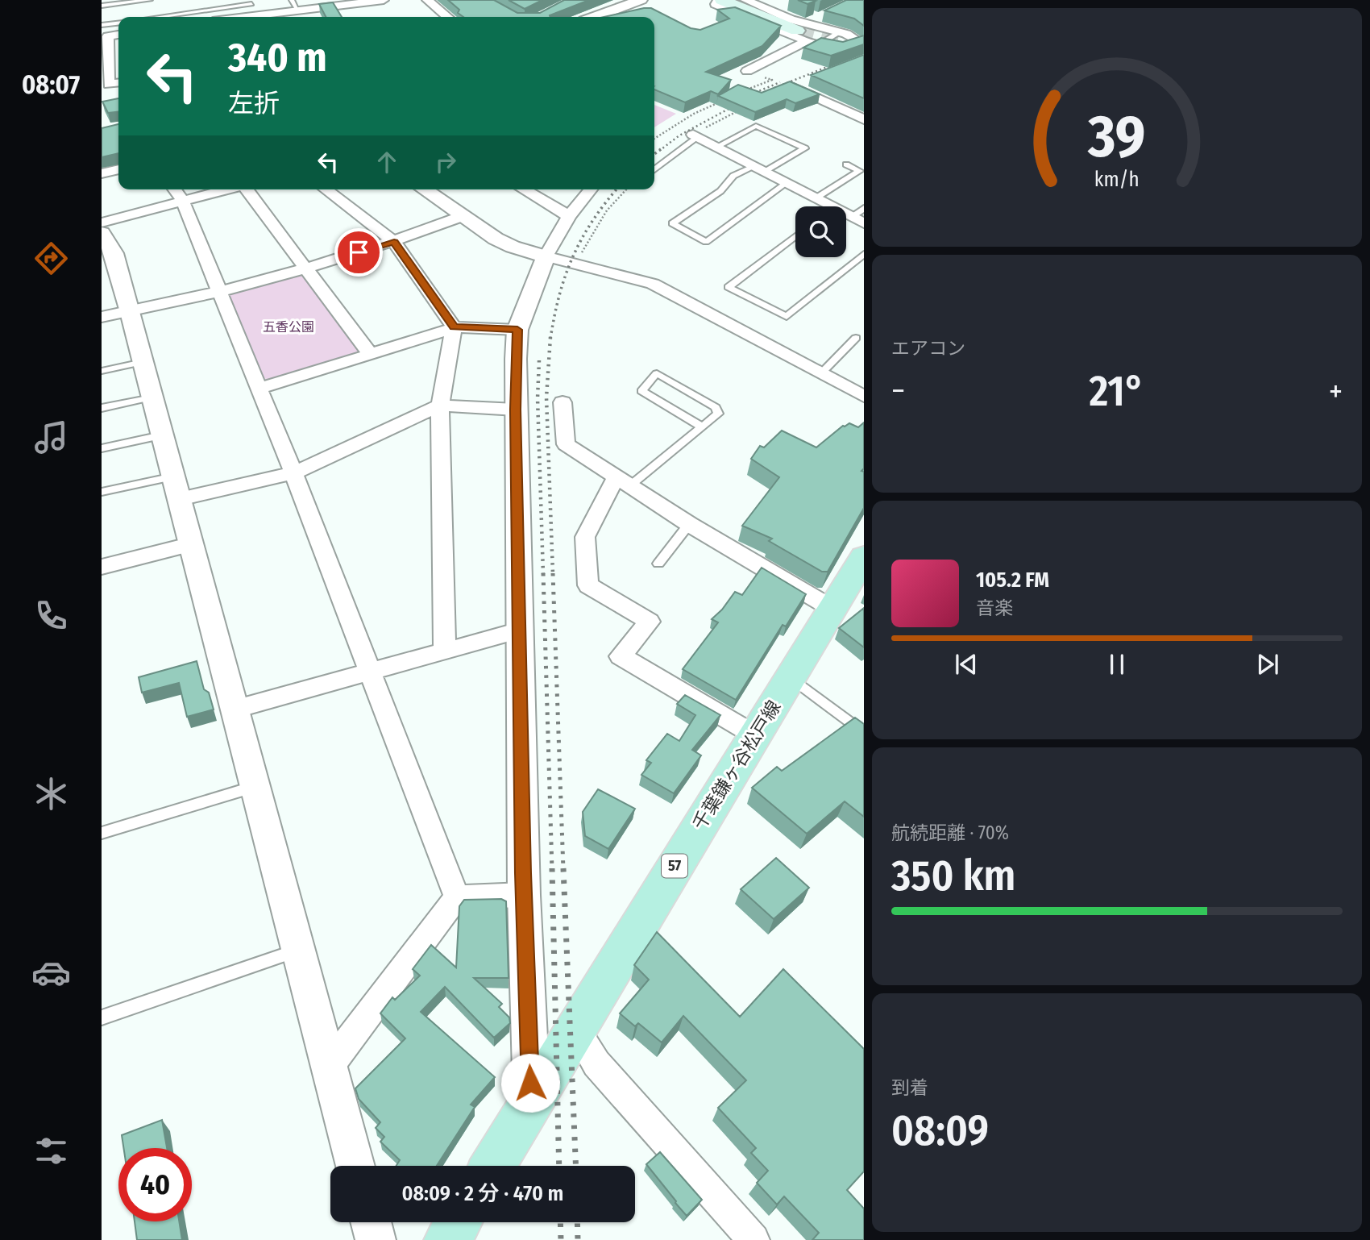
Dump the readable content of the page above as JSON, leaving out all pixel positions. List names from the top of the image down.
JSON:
{
  "streets": {
    "main road": ["千葉鎌ヶ谷松戸線", "57"]
  },
  "parks": ["五香公園"],
  "page": {
    "tabs": "08:07",
    "turn": ["340 m", "左折"],
    "tile": [
      "エアコン",
      ["航続距離 · 70%", "350 km"],
      ["到着", "08:09"]
    ],
    "heat": ["−", "21°", "+"],
    "song": ["105.2 FM", "音楽"],
    "limit": "40",
    "trip": "08:09 · 2 分 · 470 m",
    "gauge": ["39", "km/h"]
  }
}
